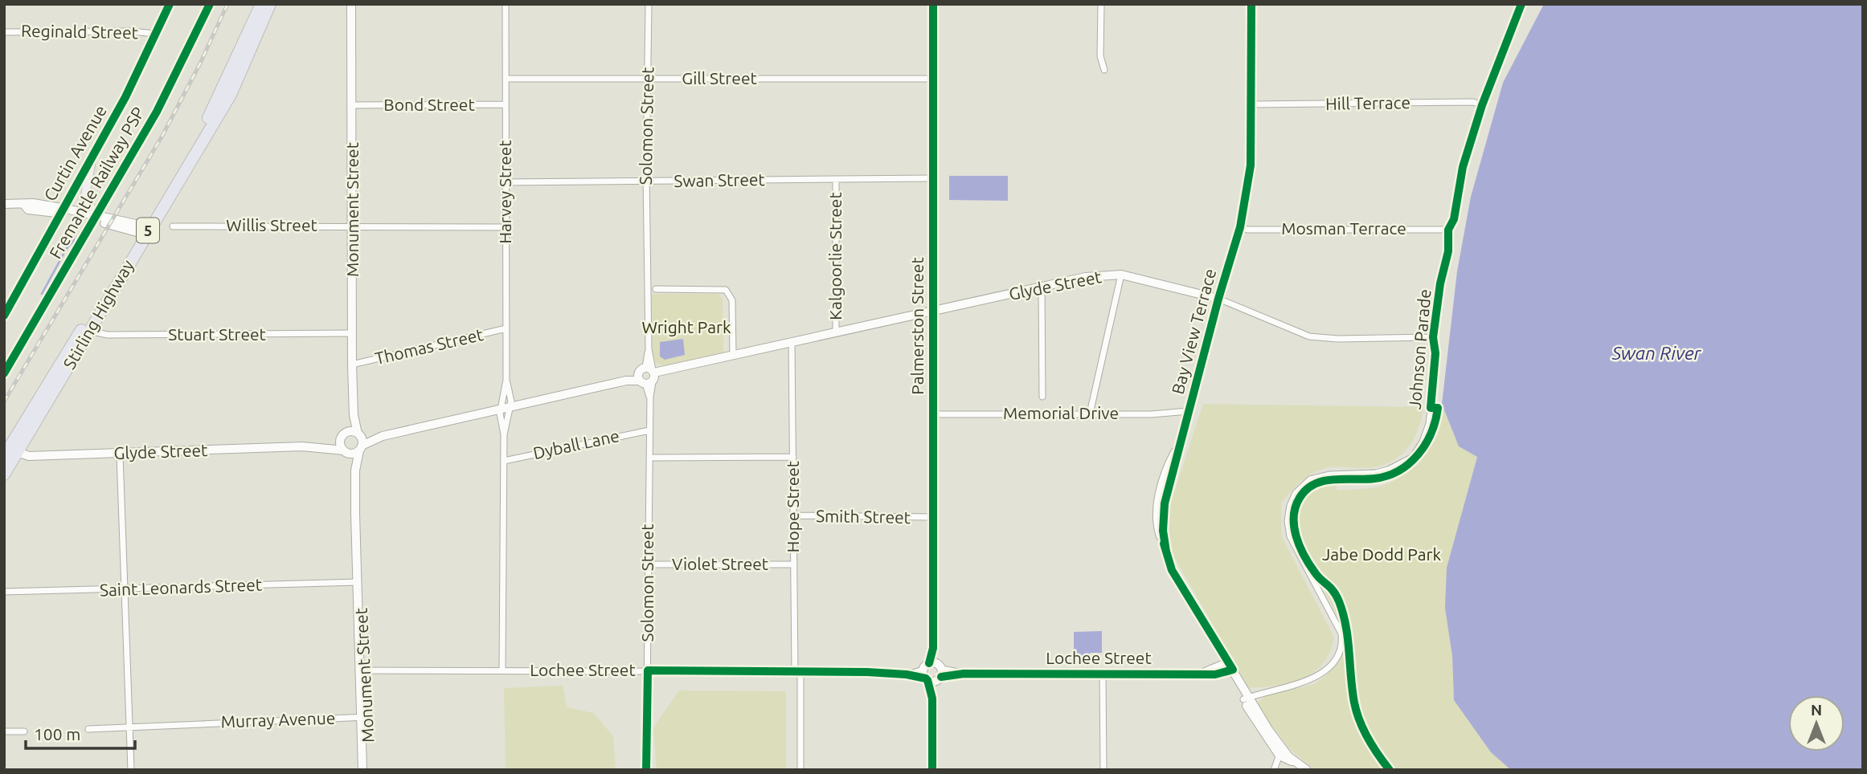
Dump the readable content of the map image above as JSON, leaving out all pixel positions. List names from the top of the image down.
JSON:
{
  "streets": {
    "highway": ["5", "Stirling Highway"],
    "main road": ["Curtin Avenue"],
    "street": [
      "Reginald Street",
      "Gill Street",
      "Hill Terrace",
      "Bond Street",
      "Solomon Street",
      "Swan Street",
      "Harvey Street",
      "Monument Street",
      "Willis Street",
      "Mosman Terrace",
      "Kalgoorlie Street",
      "Glyde Street",
      "Palmerston Street",
      "Bay View Terrace",
      "Stuart Street",
      "Thomas Street",
      "Johnson Parade",
      "Memorial Drive",
      "Dyball Lane",
      "Hope Street",
      "Smith Street",
      "Violet Street",
      "Saint Leonards Street",
      "Lochee Street",
      "Murray Avenue"
    ],
    "cycle path": ["Fremantle Railway PSP"]
  },
  "crossings": [
    ["Reginald Street", "Curtin Avenue"],
    ["Gill Street", "Solomon Street"],
    ["Gill Street", "Harvey Street"],
    ["Gill Street", "Palmerston Street"],
    ["Hill Terrace", "Bay View Terrace"],
    ["Hill Terrace", "Johnson Parade"],
    ["Bond Street", "Harvey Street"],
    ["Bond Street", "Monument Street"],
    ["Solomon Street", "Swan Street"],
    ["Solomon Street", "Glyde Street"],
    ["Solomon Street", "Dyball Lane"],
    ["Solomon Street", "Violet Street"],
    ["Solomon Street", "Lochee Street"],
    ["Swan Street", "Harvey Street"],
    ["Swan Street", "Kalgoorlie Street"],
    ["Swan Street", "Palmerston Street"],
    ["Harvey Street", "Willis Street"],
    ["Harvey Street", "Glyde Street"],
    ["Harvey Street", "Thomas Street"],
    ["Harvey Street", "Dyball Lane"],
    ["Harvey Street", "Lochee Street"],
    ["Monument Street", "Willis Street"],
    ["Monument Street", "Glyde Street"],
    ["Monument Street", "Stuart Street"],
    ["Monument Street", "Thomas Street"],
    ["Monument Street", "Saint Leonards Street"],
    ["Monument Street", "Lochee Street"],
    ["Monument Street", "Murray Avenue"],
    ["Mosman Terrace", "Bay View Terrace"],
    ["Mosman Terrace", "Johnson Parade"],
    ["Kalgoorlie Street", "Glyde Street"],
    ["Glyde Street", "Stirling Highway"],
    ["Glyde Street", "Palmerston Street"],
    ["Glyde Street", "Bay View Terrace"],
    ["Glyde Street", "Johnson Parade"],
    ["Glyde Street", "Hope Street"],
    ["Stirling Highway", "Stuart Street"],
    ["Palmerston Street", "Memorial Drive"],
    ["Palmerston Street", "Smith Street"],
    ["Palmerston Street", "Lochee Street"],
    ["Bay View Terrace", "Johnson Parade"],
    ["Bay View Terrace", "Memorial Drive"],
    ["Bay View Terrace", "Lochee Street"],
    ["Hope Street", "Smith Street"],
    ["Hope Street", "Violet Street"],
    ["Hope Street", "Lochee Street"]
  ],
  "water": ["Swan River"],
  "parks": ["Wright Park", "Jabe Dodd Park"],
  "scale_bar": "100 m",
  "north": "top"
}
